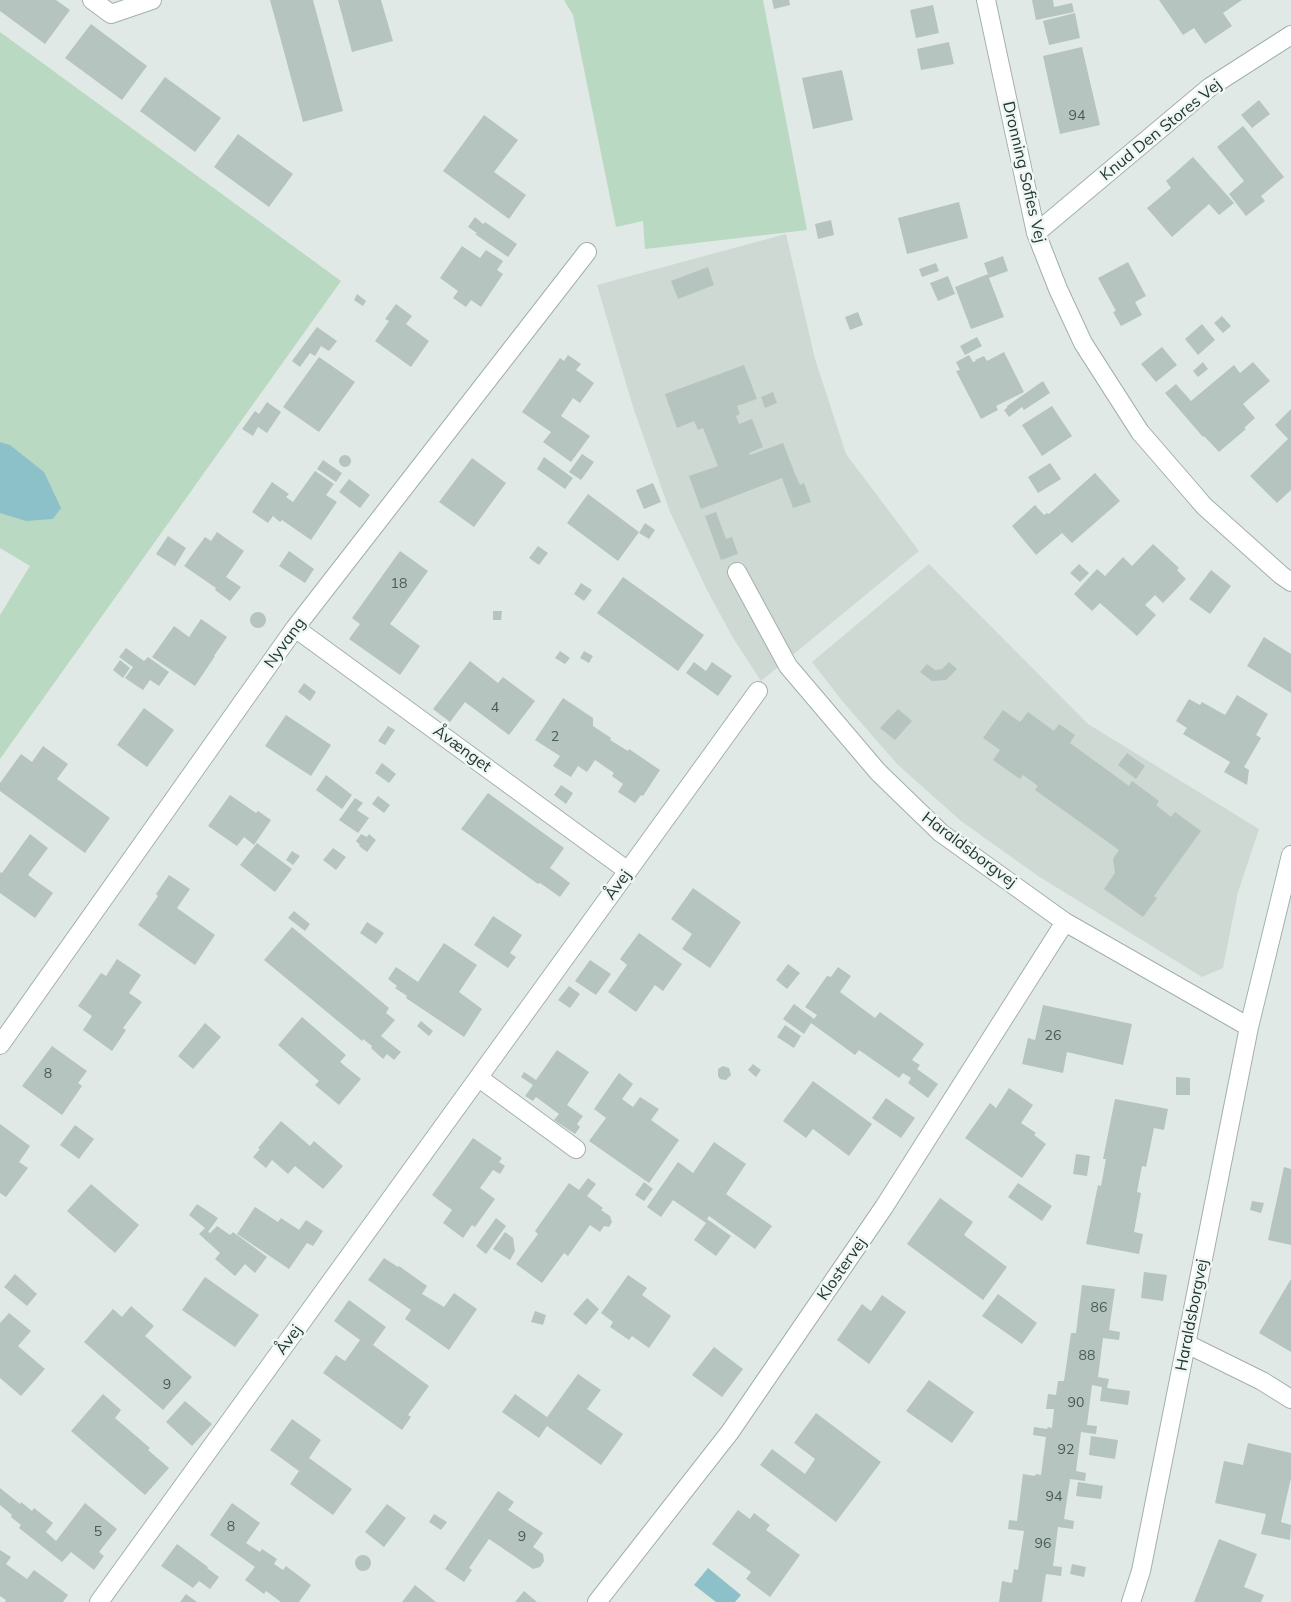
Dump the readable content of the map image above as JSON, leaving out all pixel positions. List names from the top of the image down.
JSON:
{
  "streets": {
    "street": [
      "Knud Den Stores Vej",
      "Dronning Sofies Vej",
      "Nyvang",
      "Åvænget",
      "Haraldsborgvej",
      "Åvej",
      "Klostervej"
    ]
  },
  "crossings": [
    ["Knud Den Stores Vej", "Dronning Sofies Vej"],
    ["Nyvang", "Åvænget"],
    ["Åvænget", "Åvej"],
    ["Haraldsborgvej", "Klostervej"]
  ],
  "house_numbers": [
    "94",
    "18",
    "4",
    "2",
    "26",
    "8",
    "86",
    "88",
    "9",
    "90",
    "92",
    "94",
    "8",
    "5",
    "9",
    "96"
  ]
}
